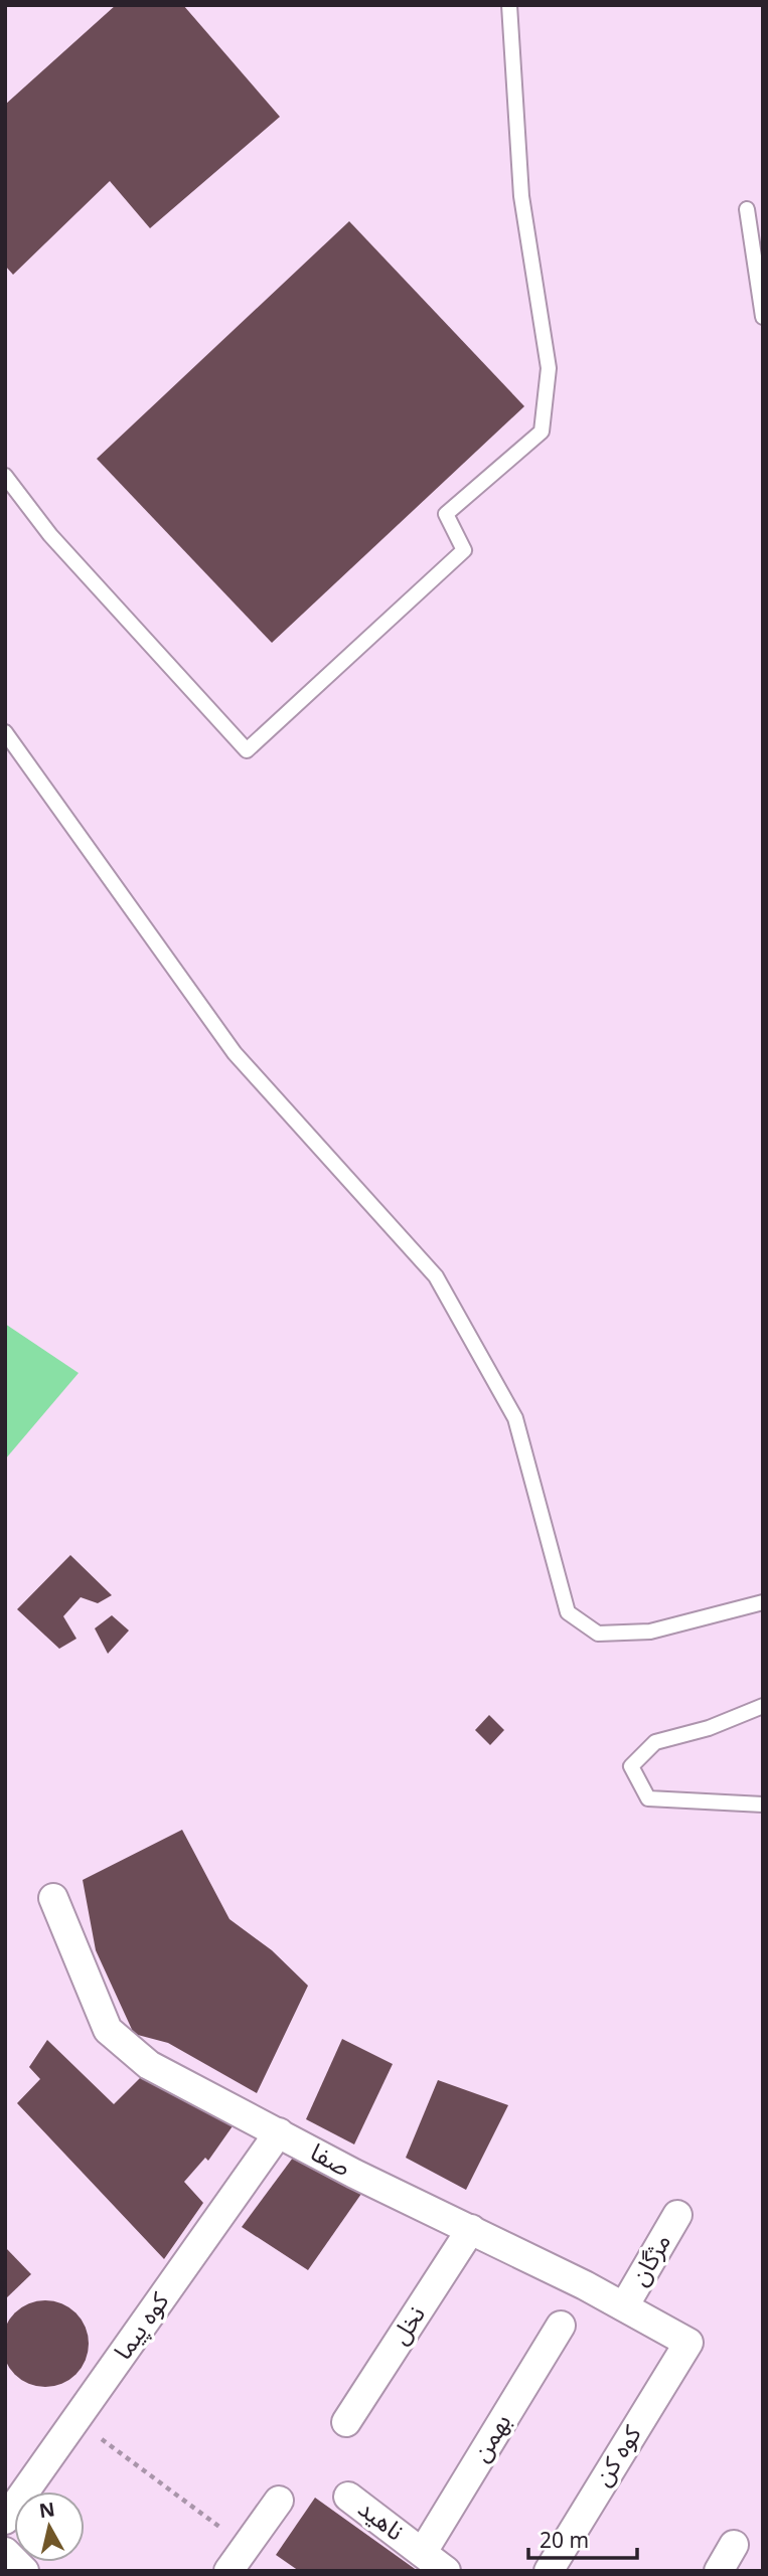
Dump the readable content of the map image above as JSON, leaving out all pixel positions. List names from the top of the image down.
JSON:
{
  "streets": {
    "street": [
      "صفا",
      "مژگان",
      "نخل",
      "کوه پیما",
      "بهمن",
      "کوه کن",
      "ناهید"
    ]
  },
  "crossings": [
    ["صفا", "مژگان"],
    ["صفا", "نخل"],
    ["صفا", "کوه پیما"],
    ["صفا", "کوه کن"],
    ["بهمن", "ناهید"]
  ],
  "scale_bar": "20 m",
  "north": "top"
}
